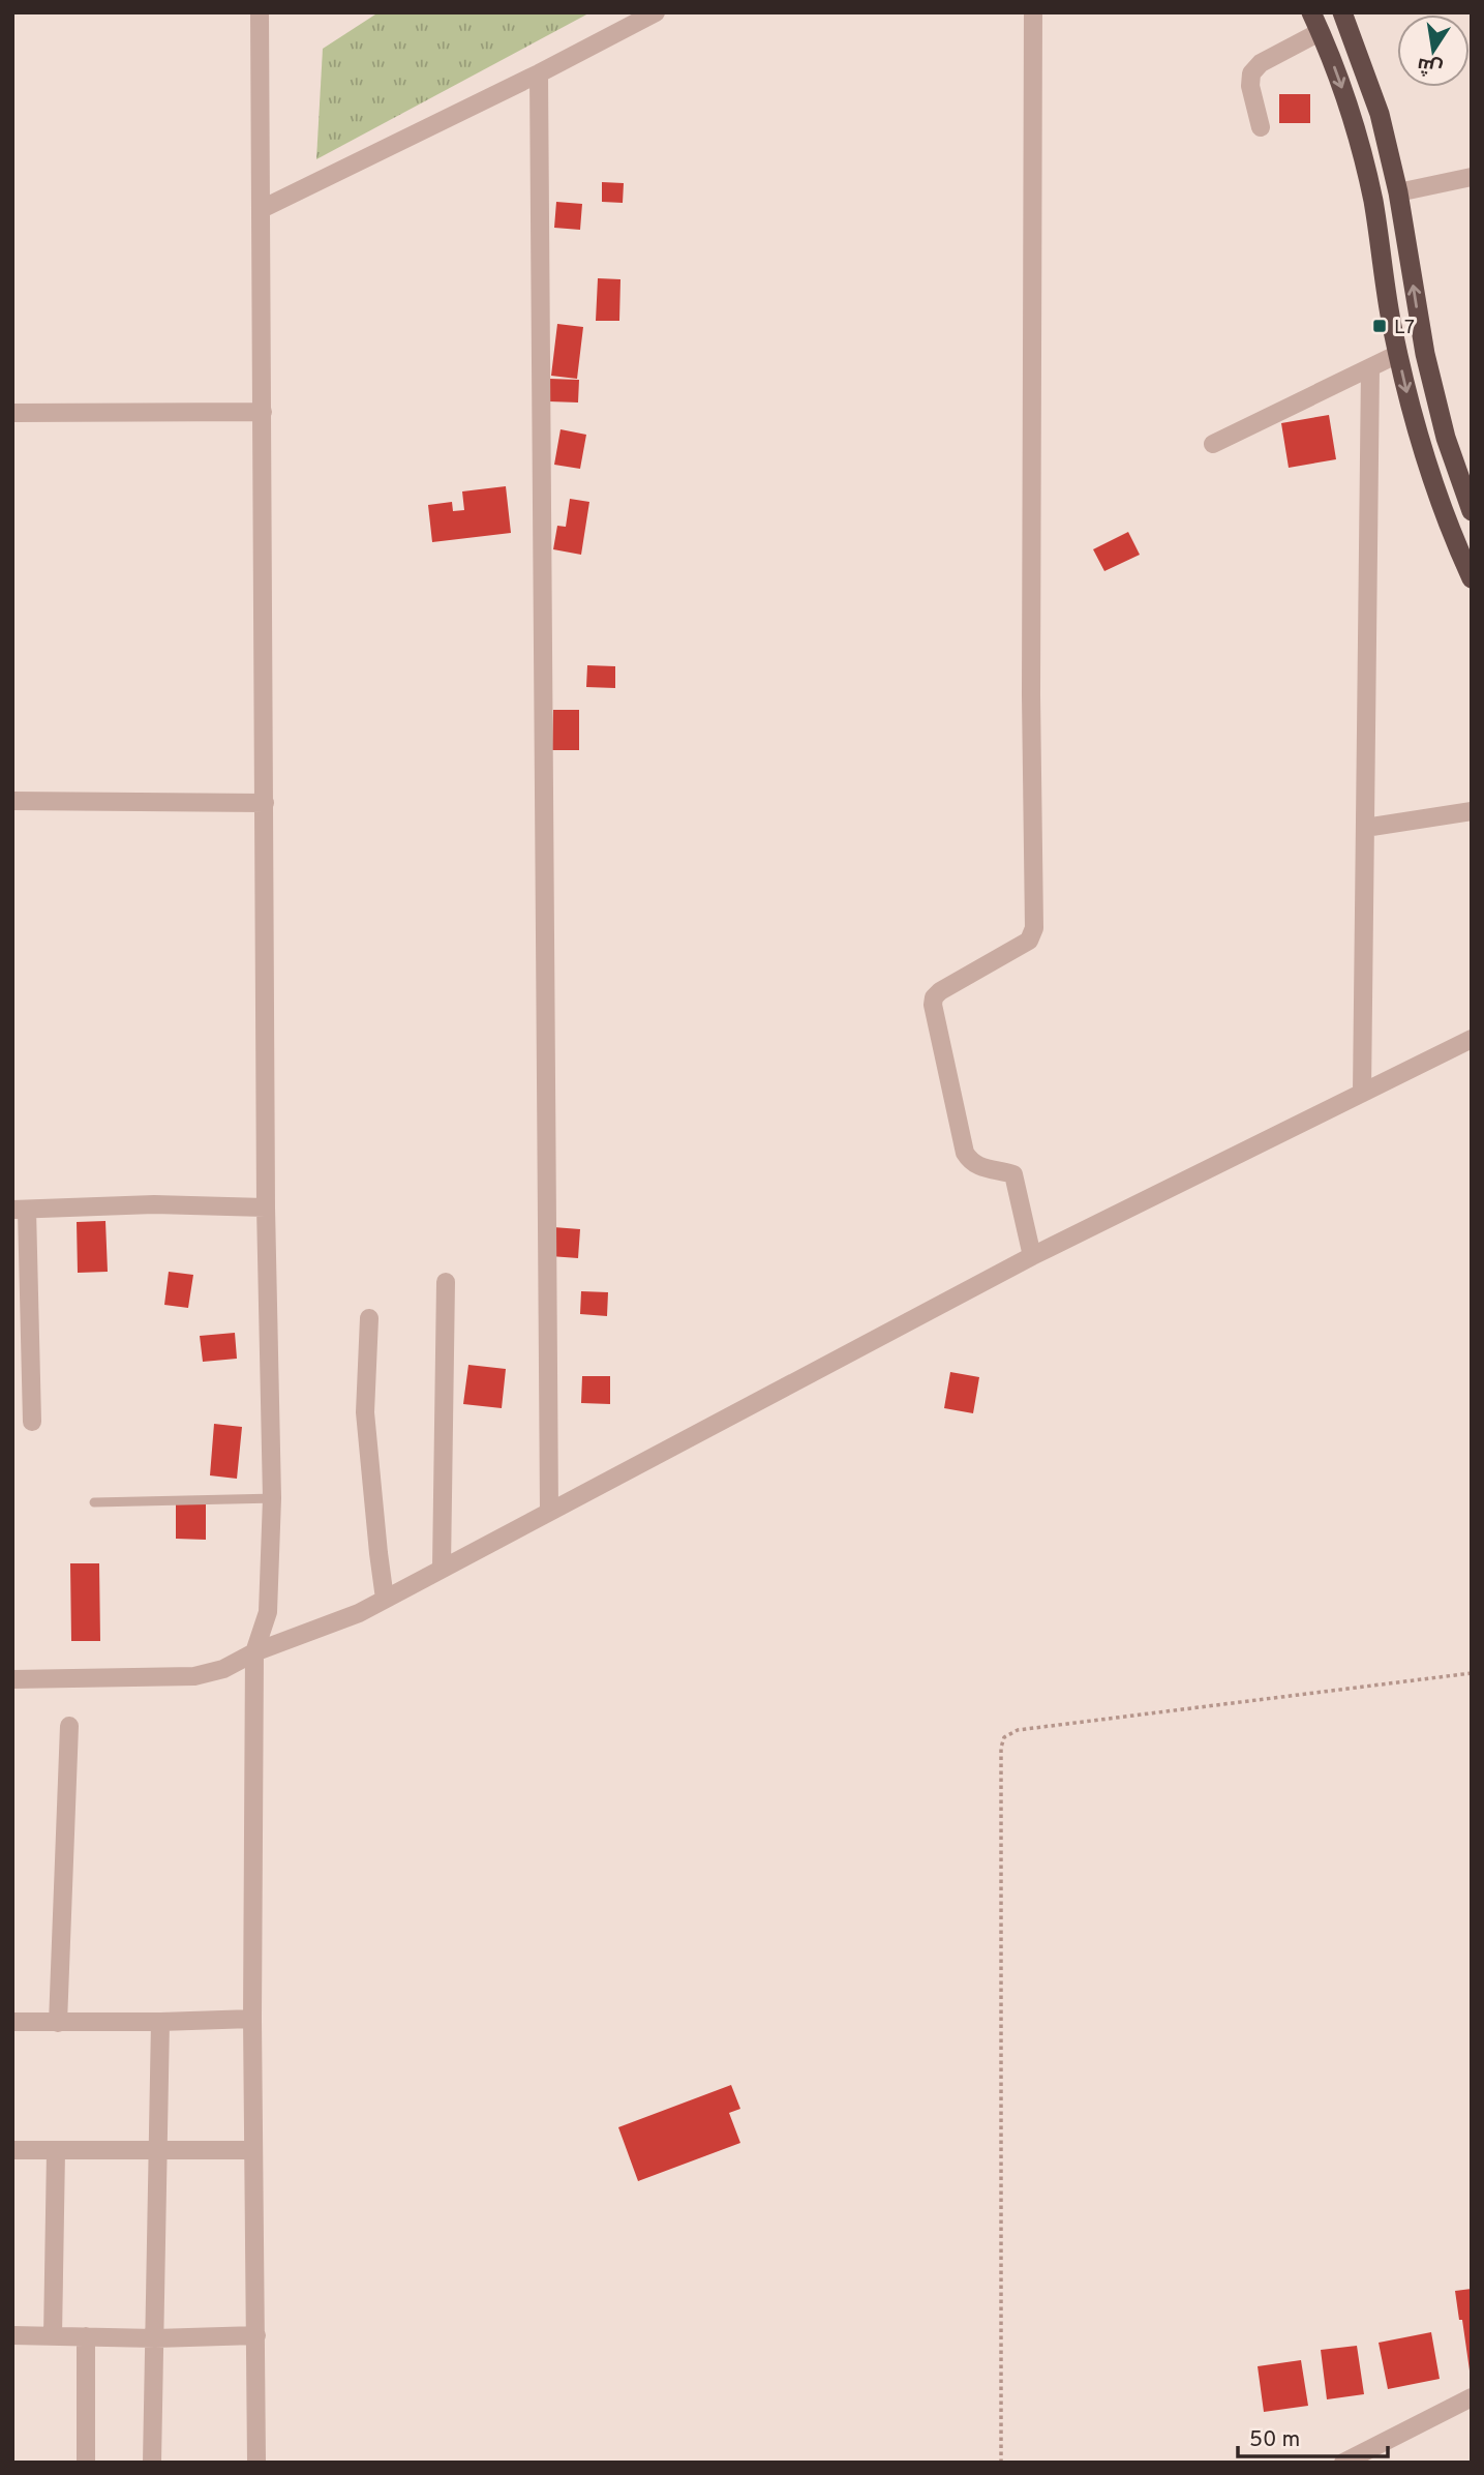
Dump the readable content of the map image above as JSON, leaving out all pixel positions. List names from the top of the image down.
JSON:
{
  "places": {
    "transit": ["L7"]
  },
  "scale_bar": "50 m",
  "north": "bottom"
}
